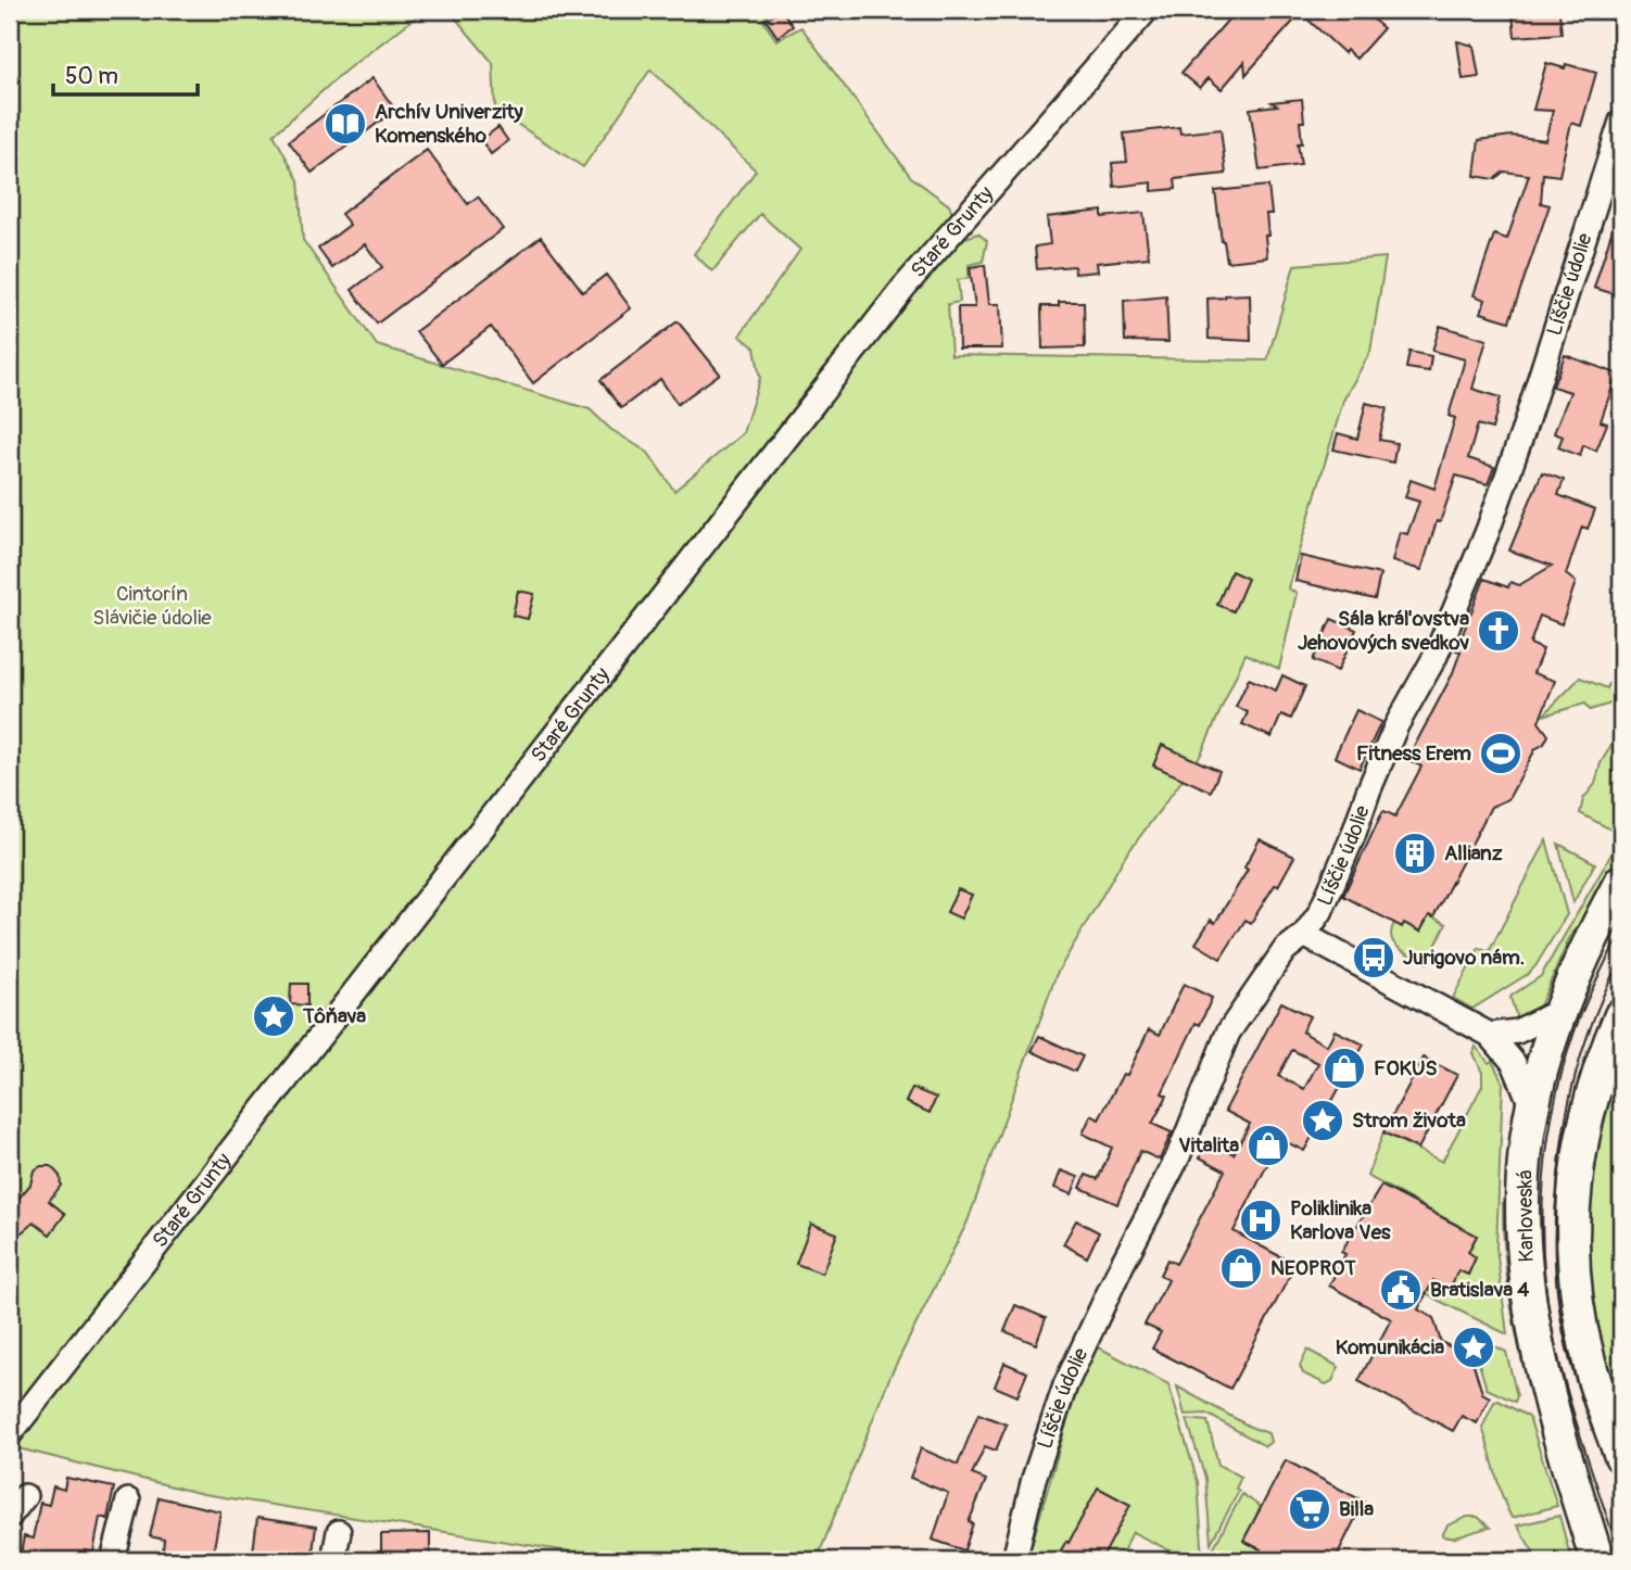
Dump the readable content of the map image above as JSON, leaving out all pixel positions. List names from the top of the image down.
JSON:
{
  "streets": {
    "main road": ["Karloveská"],
    "street": ["Staré Grunty", "Líščie údolie"]
  },
  "parks": ["Cintorín Slávičie údolie"],
  "places": {
    "library": ["Archív Univerzity Komenského"],
    "church": ["Sála kráľovstva Jehovových svedkov"],
    "sports": ["Fitness Erem"],
    "building": ["Allianz"],
    "bus stop": ["Jurigovo nám."],
    "place": ["Tôňava", "Strom života", "Komunikácia"],
    "shop": ["FOKUS", "Vitalita", "NEOPROT"],
    "hospital": ["Poliklinika Karlova Ves"],
    "public building": ["Bratislava 4"],
    "supermarket": ["Billa"]
  },
  "scale_bar": "50 m"
}
